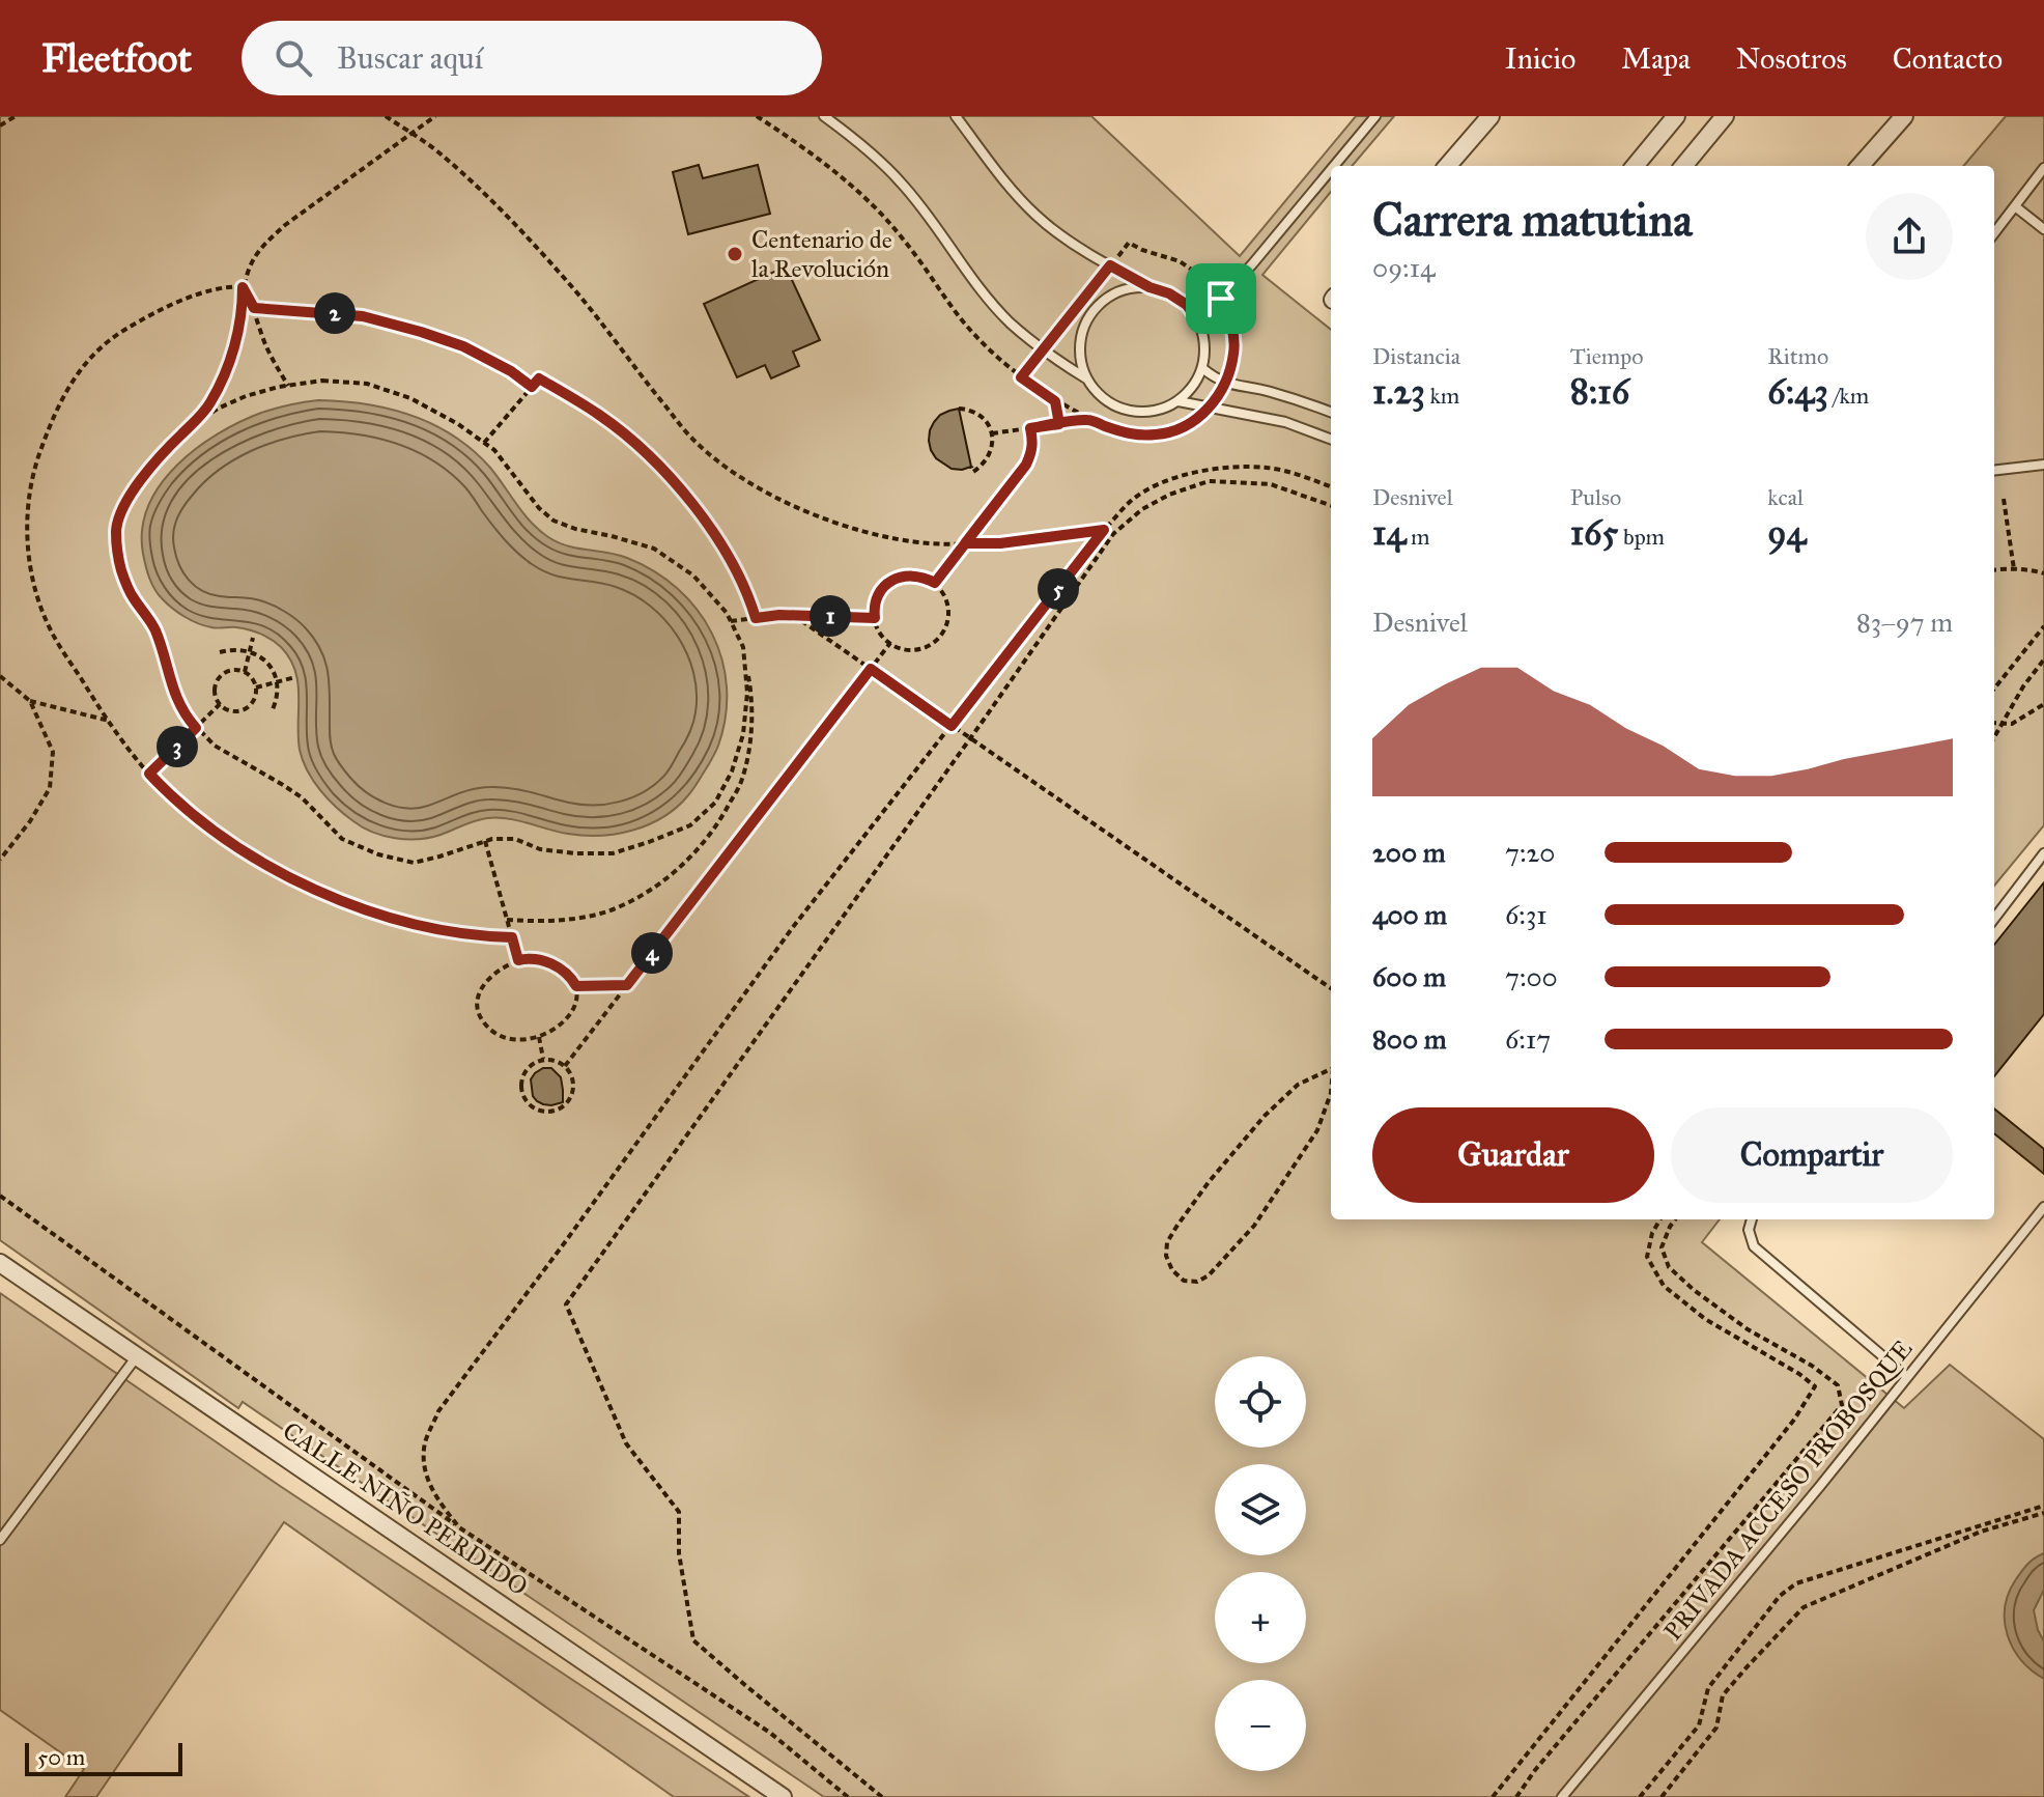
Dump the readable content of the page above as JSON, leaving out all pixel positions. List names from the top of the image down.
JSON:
{
  "streets": {
    "street": ["CALLE NIÑO PERDIDO"],
    "lane": ["PRIVADA ACCESO PROBOSQUE"]
  },
  "places": ["Centenario de la Revolución"],
  "scale_bar": "50 m",
  "page": {
    "header": "Fleetfoot",
    "search": "Buscar aquí",
    "nav": [
      "Inicio",
      "Mapa",
      "Nosotros",
      "Contacto"
    ],
    "heading": ["Carrera matutina", "09:14"],
    "pins": [
      "2",
      "5",
      "1",
      "3",
      "4"
    ],
    "stats": [
      ["Distancia", "1.23 km"],
      ["Tiempo", "8:16"],
      ["Ritmo", "6:43 /km"],
      ["Desnivel", "14 m"],
      ["Pulso", "165 bpm"],
      ["kcal", "94"]
    ],
    "chart": ["Desnivel", "83–97 m"],
    "list": [
      {
        "name": "200 m",
        "note": "7:20"
      },
      {
        "name": "400 m",
        "note": "6:31"
      },
      {
        "name": "600 m",
        "note": "7:00"
      },
      {
        "name": "800 m",
        "note": "6:17"
      }
    ],
    "buttons": ["Guardar", "Compartir"],
    "map_buttons": ["+", "−"],
    "scale": "50 m"
  }
}
